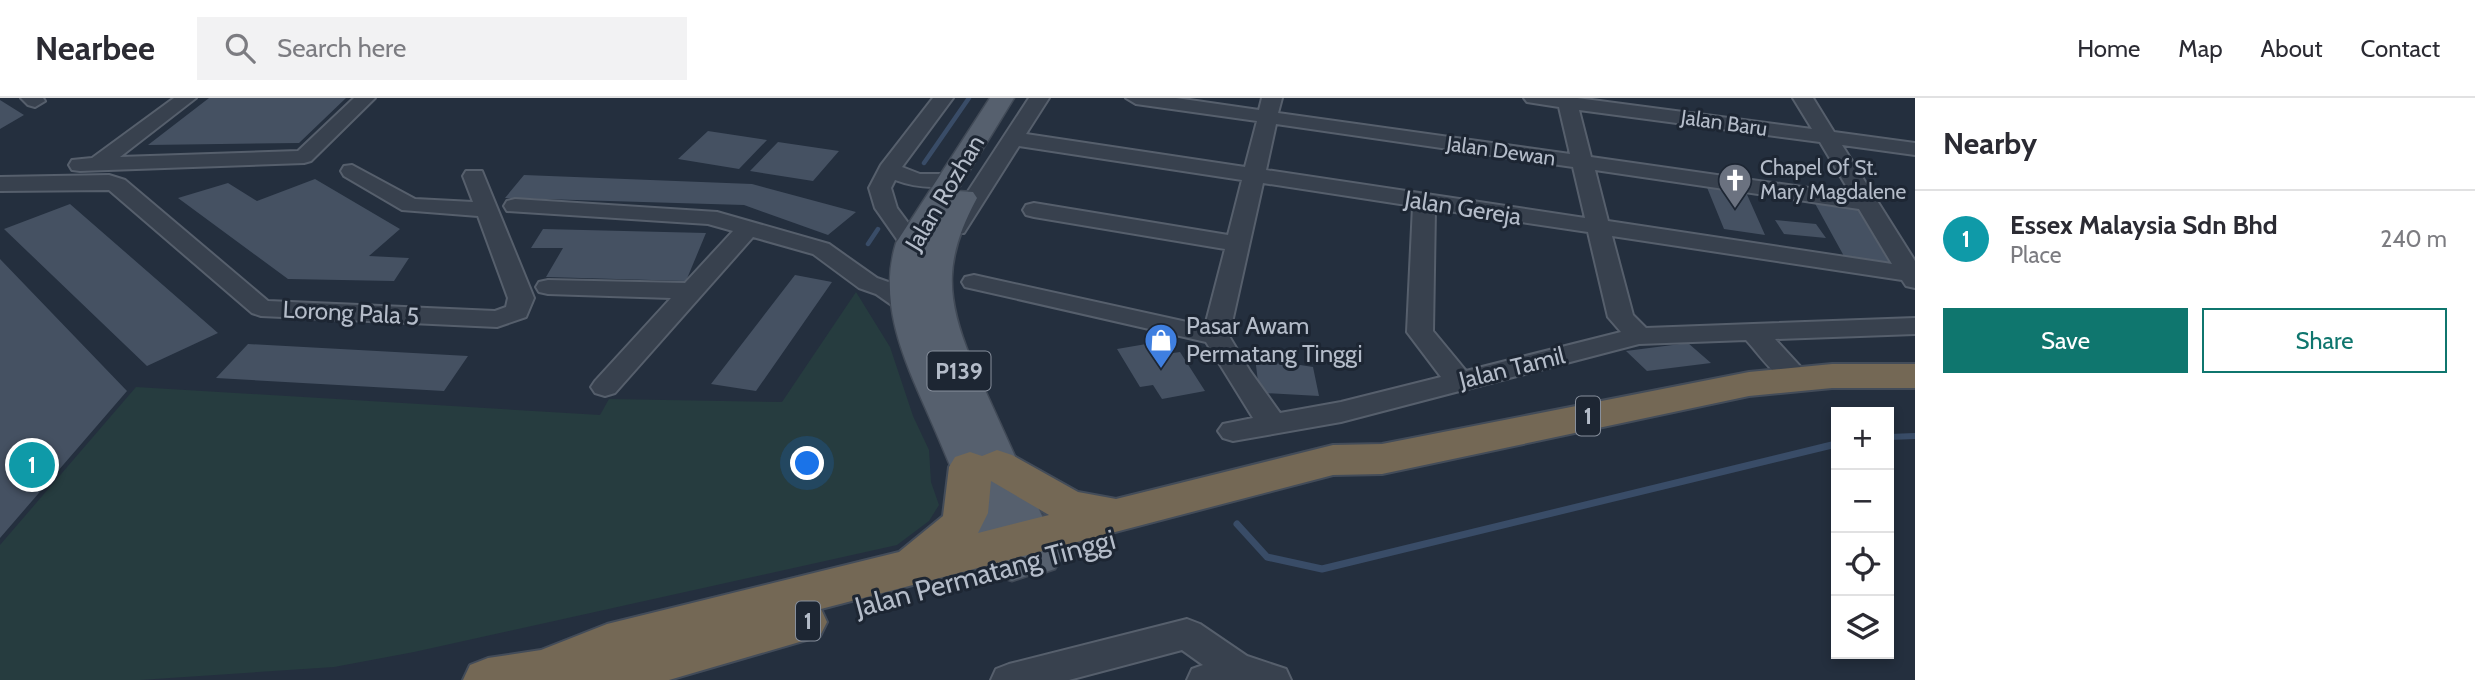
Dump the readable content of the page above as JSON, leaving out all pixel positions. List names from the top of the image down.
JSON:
{
  "streets": {
    "highway": ["1", "Jalan Permatang Tinggi"],
    "main road": ["Jalan Rozhan", "P139"],
    "street": [
      "Jalan Baru",
      "Jalan Dewan",
      "Jalan Gereja",
      "Lorong Pala 5",
      "Jalan Tamil"
    ]
  },
  "crossings": [
    ["Jalan Rozhan", "Jalan Permatang Tinggi"]
  ],
  "places": {
    "church": ["Chapel Of St. Mary Magdalene"],
    "shop": ["Pasar Awam Permatang Tinggi"]
  },
  "page": {
    "header": "Nearbee",
    "search": "Search here",
    "nav": [
      "Home",
      "Map",
      "About",
      "Contact"
    ],
    "heading": "Nearby",
    "list": [
      {
        "mark": "1",
        "name": "Essex Malaysia Sdn Bhd",
        "note": "Place",
        "value": "240 m"
      }
    ],
    "buttons": ["Save", "Share"],
    "map_buttons": ["+", "−"],
    "pins": "1"
  }
}
